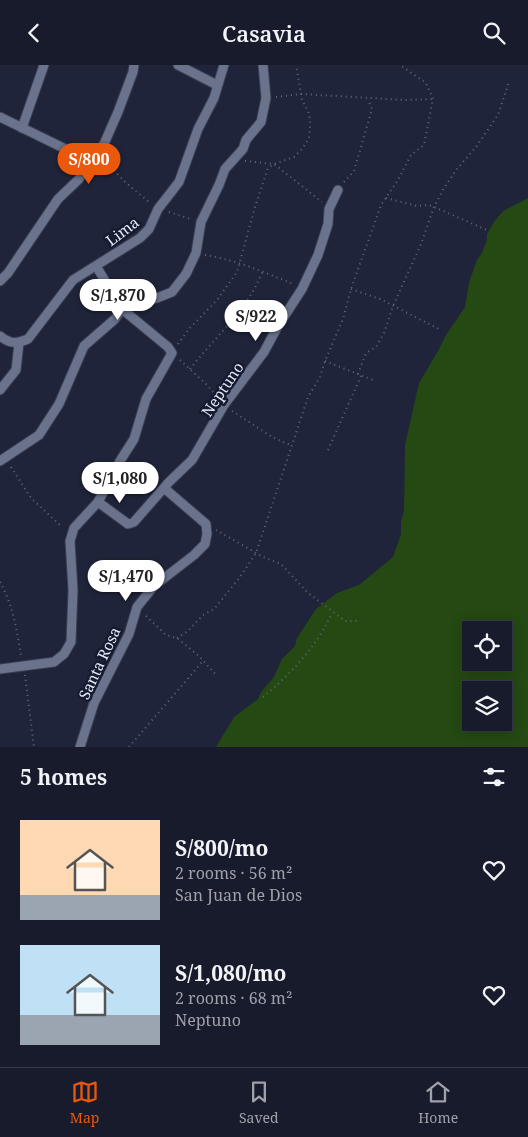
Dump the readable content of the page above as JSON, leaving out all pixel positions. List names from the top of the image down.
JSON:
{
  "streets": {
    "street": ["Lima", "Neptuno", "Santa Rosa"]
  },
  "page": {
    "header": "Casavia",
    "price": [
      "S/800",
      "S/1,870",
      "S/922",
      "S/1,080",
      "S/1,470"
    ],
    "heading": "5 homes",
    "list": [
      {
        "name": "S/800/mo",
        "note": "2 rooms · 56 m² · San Juan de Dios"
      },
      {
        "name": "S/1,080/mo",
        "note": "2 rooms · 68 m² · Neptuno"
      }
    ],
    "tabs": ["Map", "Saved", "Home"]
  }
}
